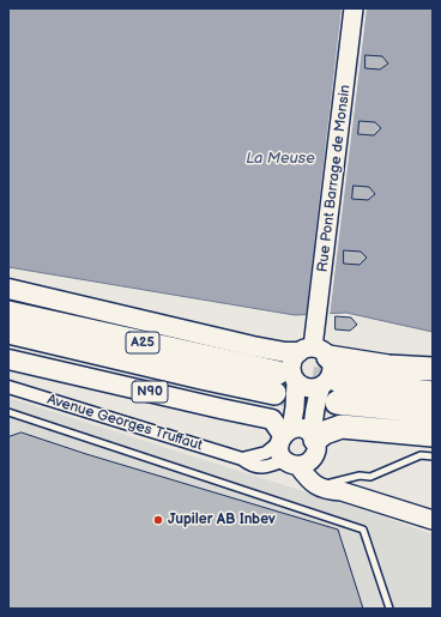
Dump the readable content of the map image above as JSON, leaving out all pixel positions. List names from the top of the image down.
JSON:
{
  "streets": {
    "highway": ["A25"],
    "main road": ["N90"],
    "street": ["Rue Pont Barrage de Monsin", "Avenue Georges Truffaut"]
  },
  "crossings": [
    ["N90", "Avenue Georges Truffaut"]
  ],
  "water": ["La Meuse"],
  "places": ["Jupiler AB Inbev"]
}
